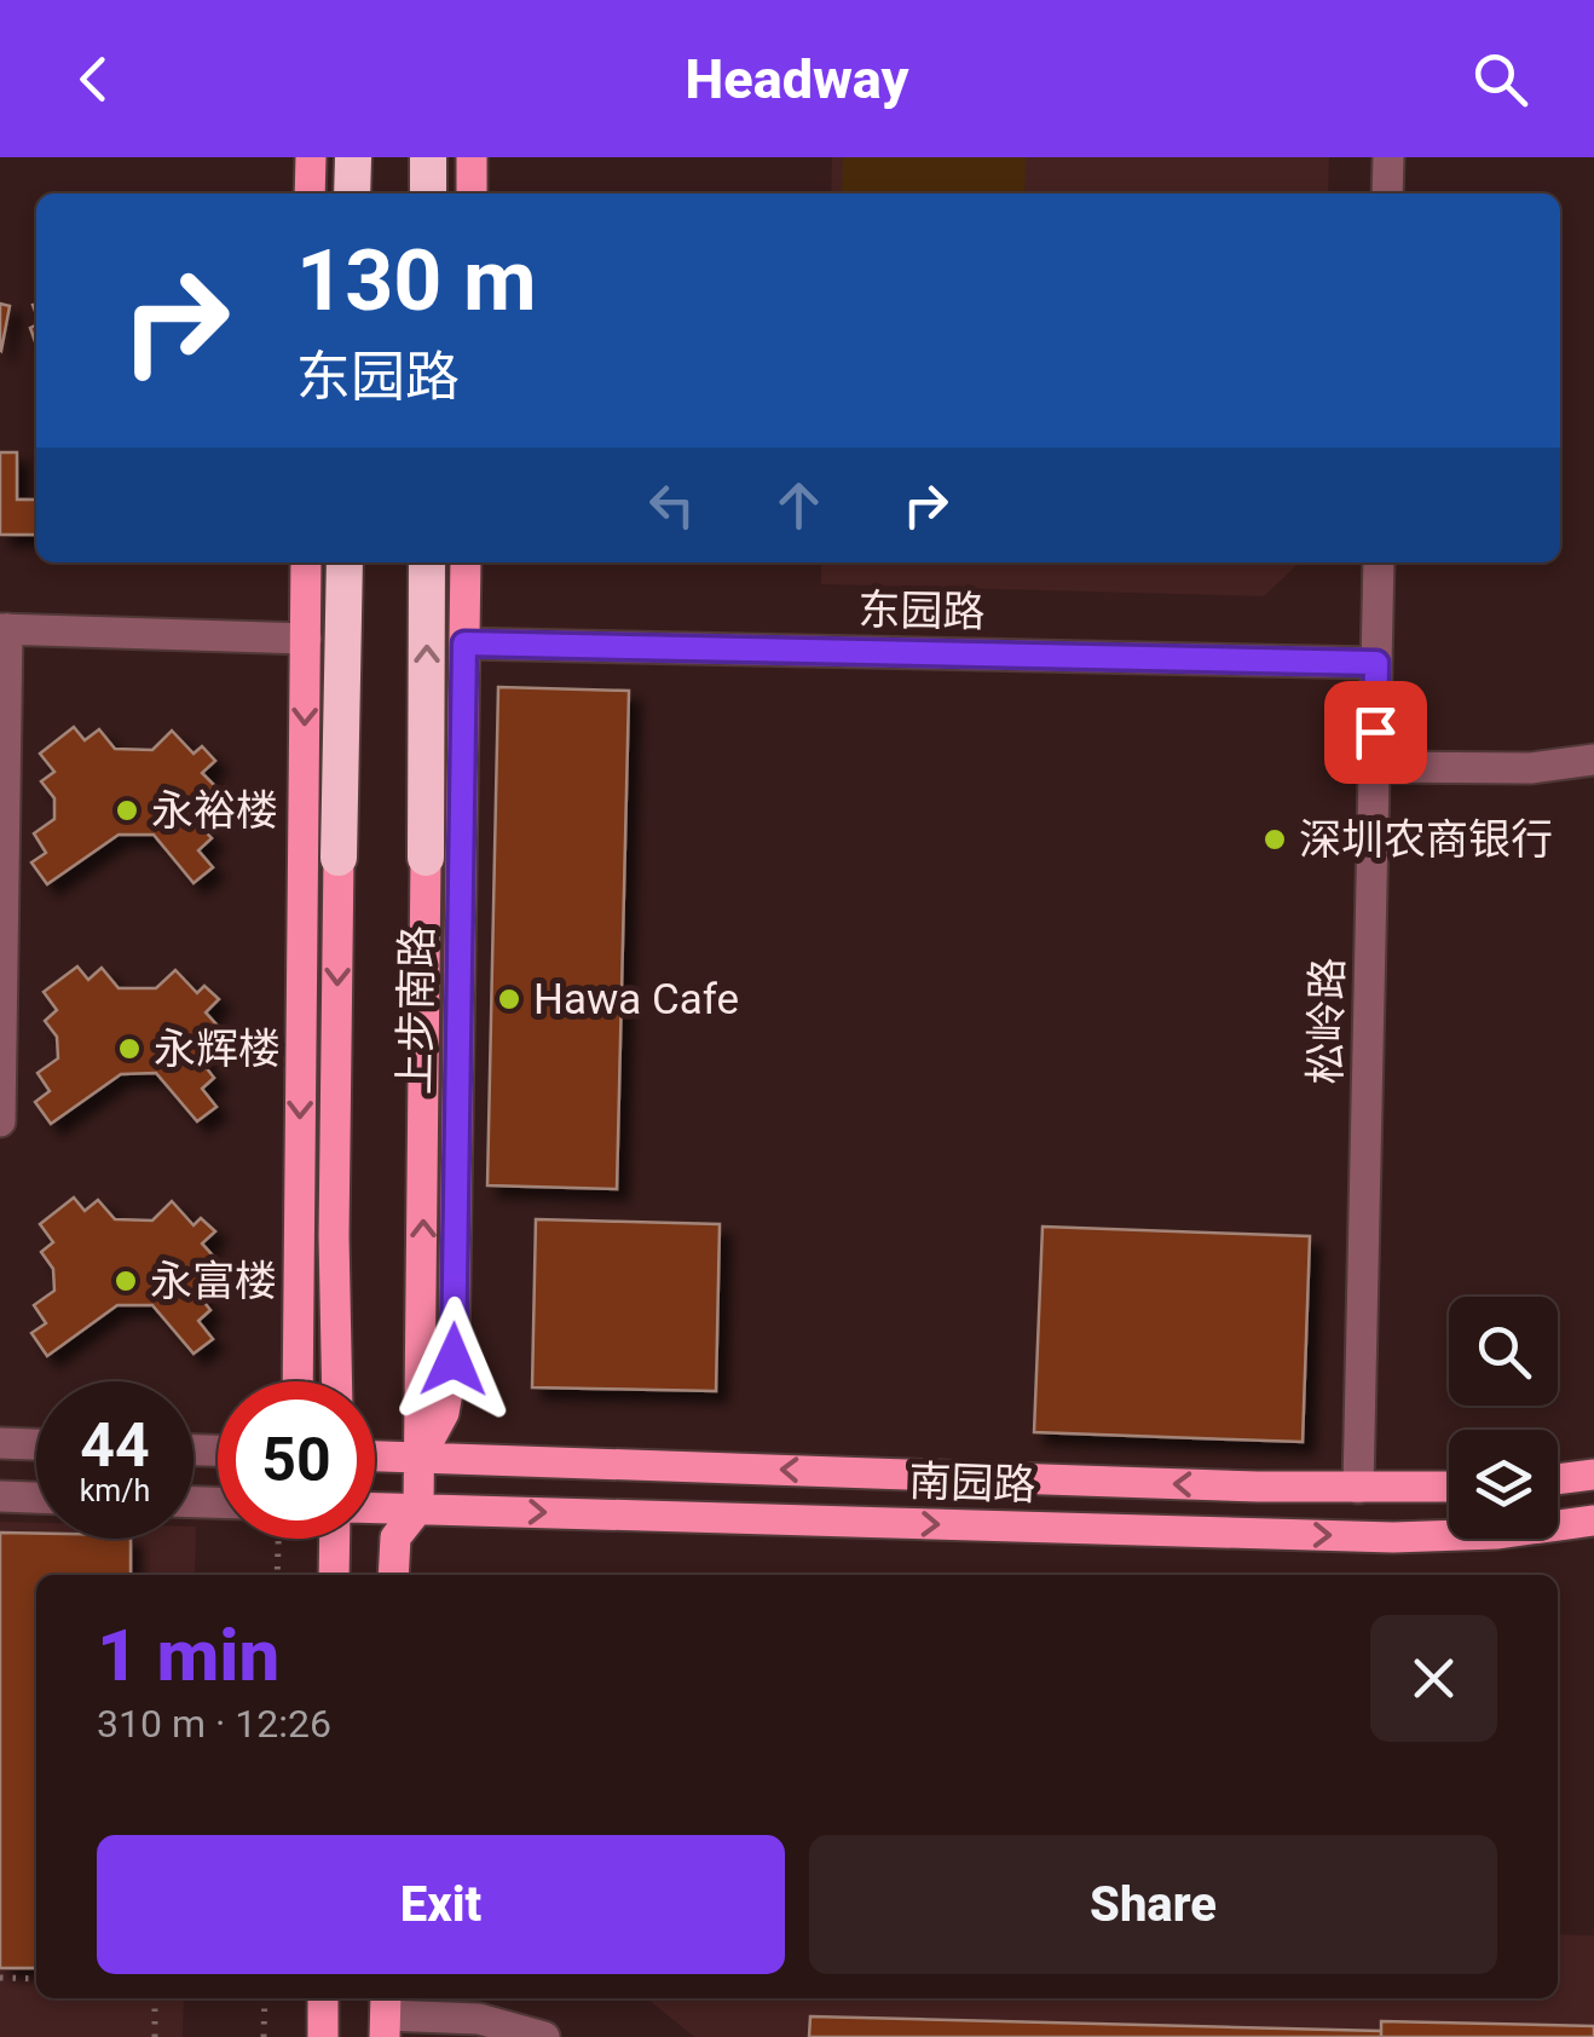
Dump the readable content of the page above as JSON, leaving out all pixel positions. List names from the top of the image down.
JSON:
{
  "streets": {
    "main road": ["上步南路", "南园路"],
    "street": ["东园路", "松岭路"]
  },
  "crossings": [
    ["东园路", "上步南路"],
    ["东园路", "松岭路"],
    ["上步南路", "南园路"],
    ["松岭路", "南园路"]
  ],
  "places": [
    "永裕楼",
    "深圳农商银行",
    "Hawa Cafe",
    "永辉楼",
    "永富楼"
  ],
  "page": {
    "header": "Headway",
    "turn": ["130 m", "东园路"],
    "speed": "44 km/h",
    "limit": "50",
    "heading": ["1 min", "310 m · 12:26"],
    "buttons": ["Exit", "Share"]
  }
}
